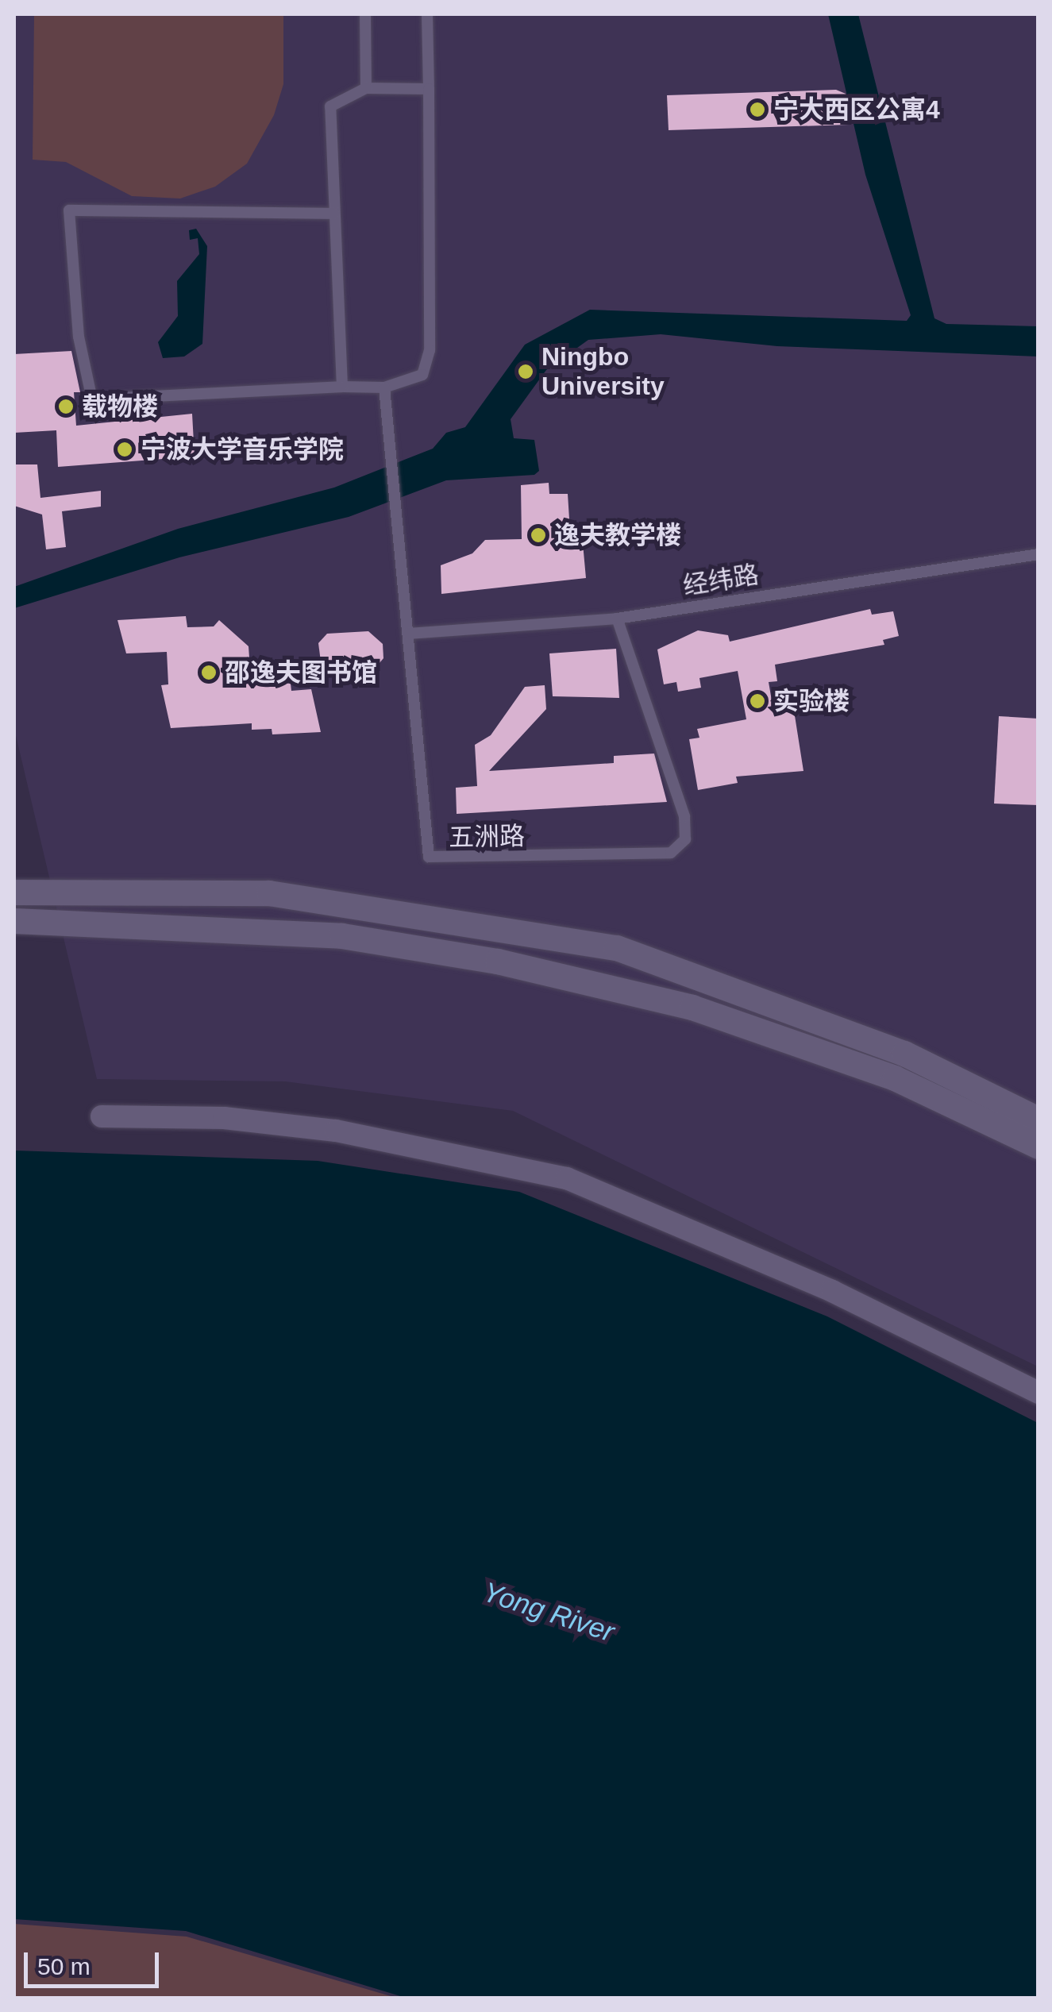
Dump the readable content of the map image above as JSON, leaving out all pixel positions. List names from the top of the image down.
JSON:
{
  "streets": {
    "lane": ["经纬路", "五洲路"]
  },
  "crossings": [
    ["经纬路", "五洲路"]
  ],
  "water": ["Yong River"],
  "places": [
    "宁大西区公寓4",
    "Ningbo University",
    "载物楼",
    "宁波大学音乐学院",
    "逸夫教学楼",
    "邵逸夫图书馆",
    "实验楼"
  ],
  "scale_bar": "50 m"
}
